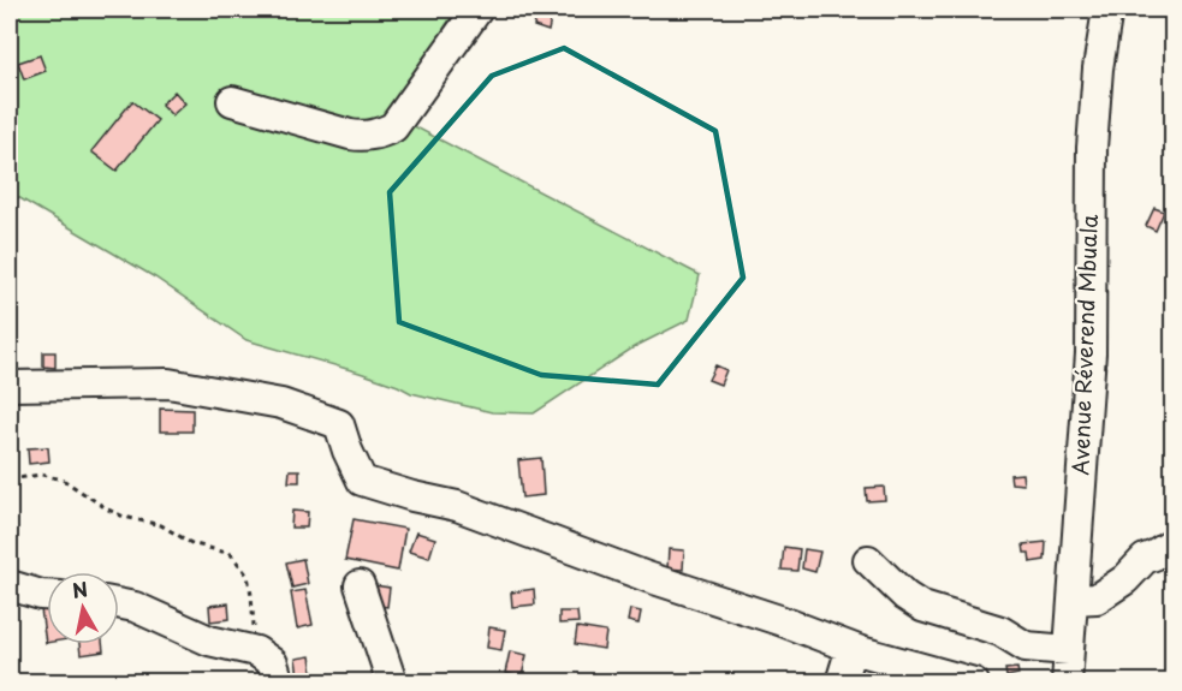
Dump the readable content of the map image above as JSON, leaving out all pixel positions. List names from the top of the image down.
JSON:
{
  "streets": {
    "street": ["Avenue Réverend Mbuala"]
  },
  "north": "top"
}
